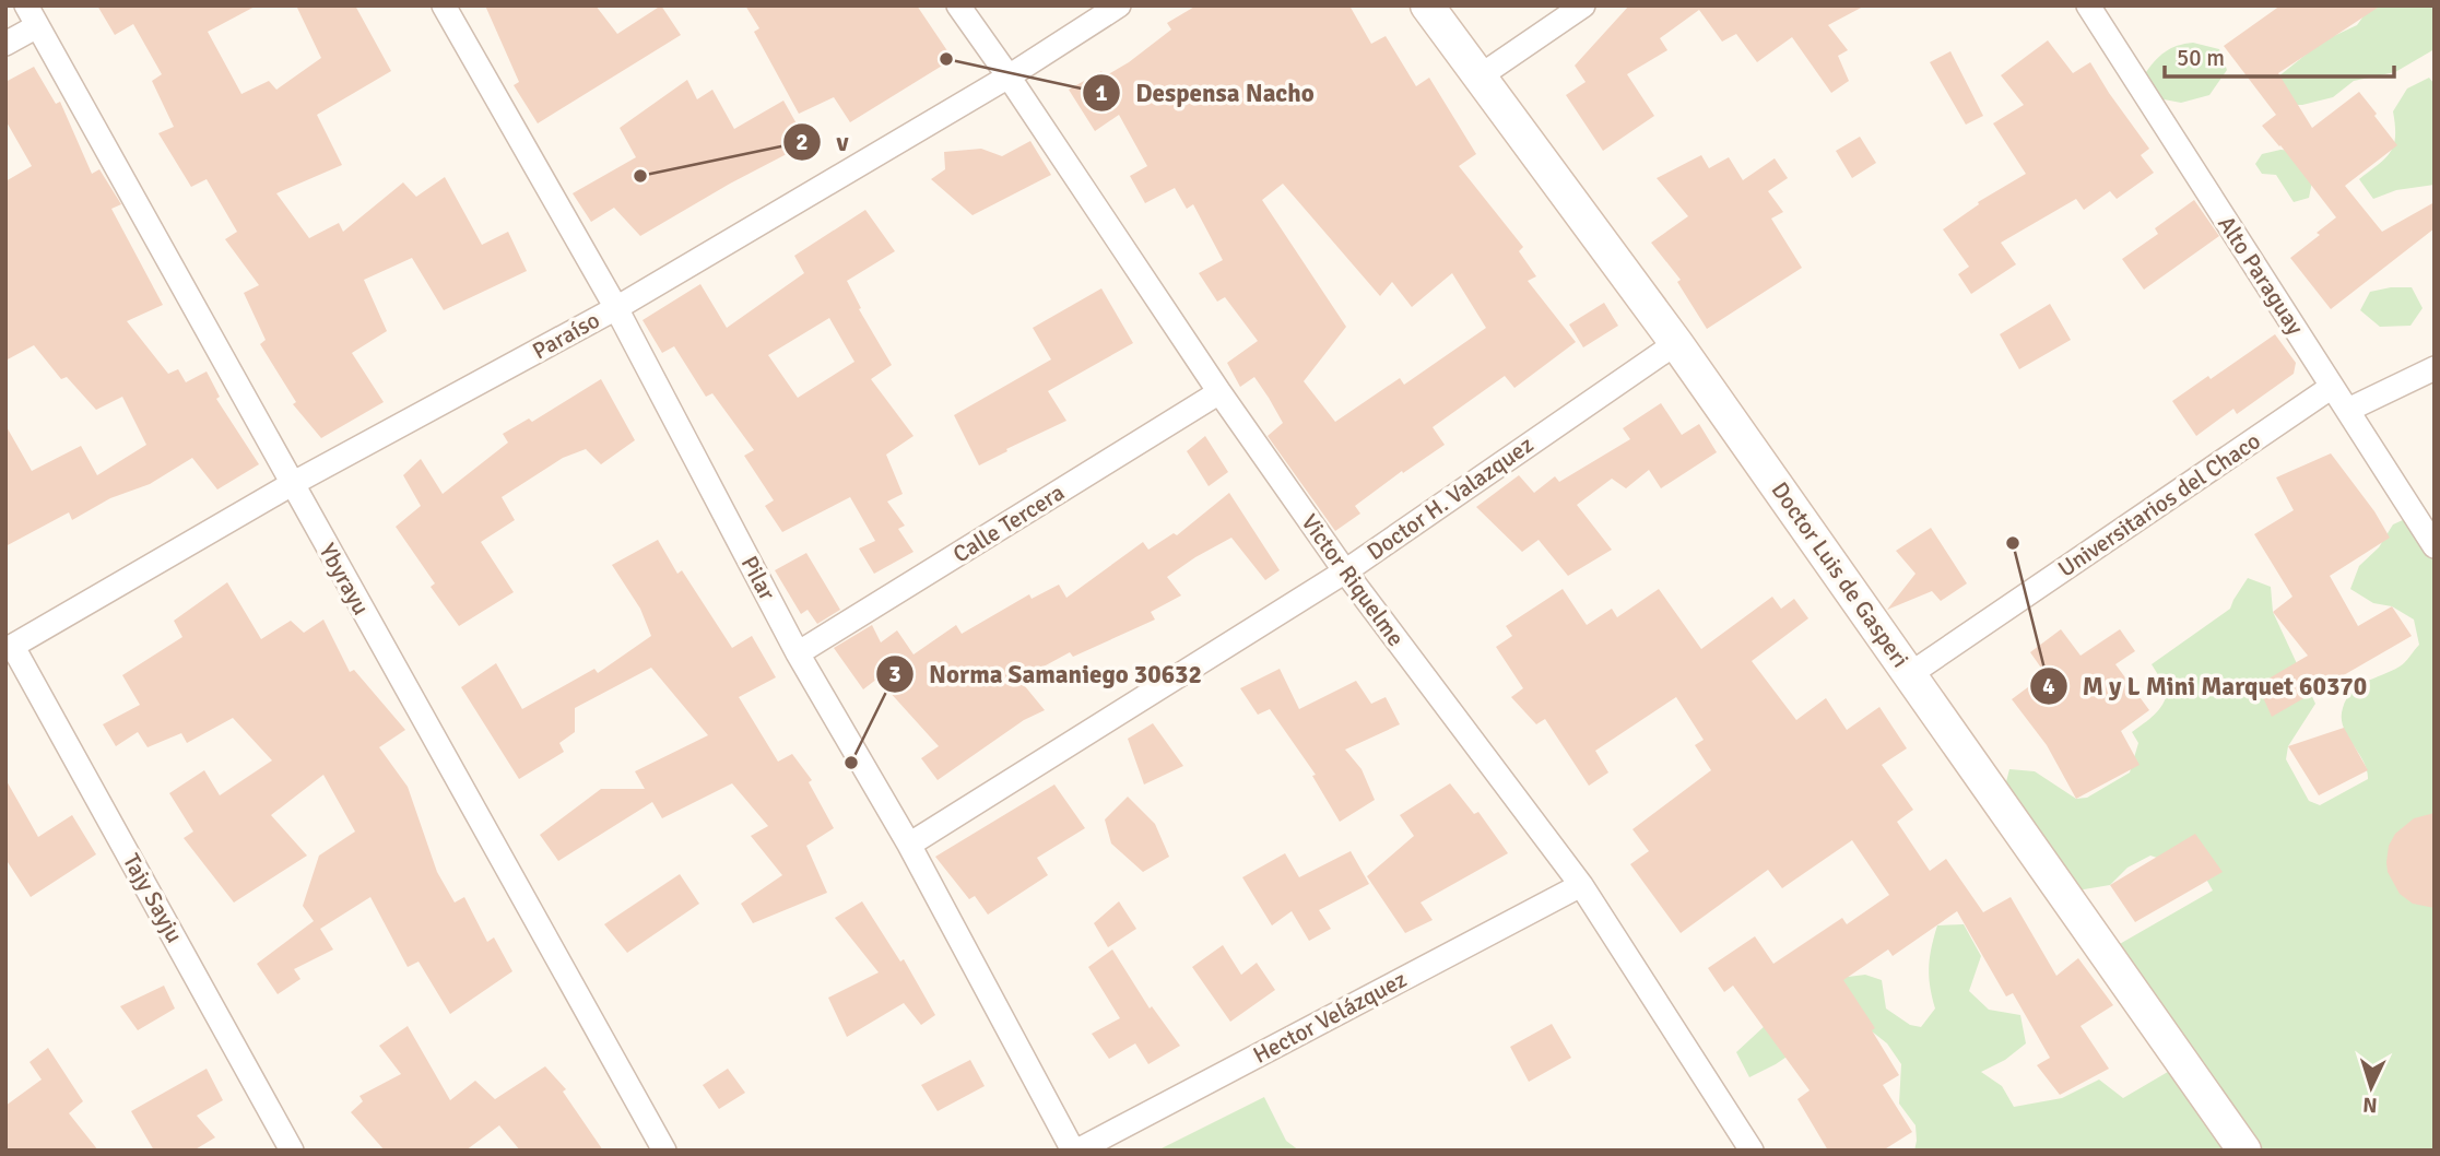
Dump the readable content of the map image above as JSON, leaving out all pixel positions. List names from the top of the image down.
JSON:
{
  "streets": {
    "street": [
      "Alto Paraguay",
      "Paraíso",
      "Doctor H. Valazquez",
      "Universitarios del Chaco",
      "Calle Tercera",
      "Doctor Luis de Gasperi",
      "Pilar",
      "Ybyrayu",
      "Victor Riquelme",
      "Tajy Sayju",
      "Hector Velázquez"
    ]
  },
  "crossings": [
    ["Alto Paraguay", "Universitarios del Chaco"],
    ["Paraíso", "Pilar"],
    ["Paraíso", "Ybyrayu"],
    ["Paraíso", "Victor Riquelme"],
    ["Paraíso", "Tajy Sayju"],
    ["Doctor H. Valazquez", "Doctor Luis de Gasperi"],
    ["Doctor H. Valazquez", "Pilar"],
    ["Doctor H. Valazquez", "Victor Riquelme"],
    ["Universitarios del Chaco", "Doctor Luis de Gasperi"],
    ["Calle Tercera", "Pilar"],
    ["Calle Tercera", "Victor Riquelme"],
    ["Pilar", "Hector Velázquez"],
    ["Victor Riquelme", "Hector Velázquez"]
  ],
  "places": [
    "Despensa Nacho",
    "v",
    "M y L Mini Marquet 60370",
    "Norma Samaniego 30632"
  ],
  "scale_bar": "50 m",
  "north": "bottom"
}
